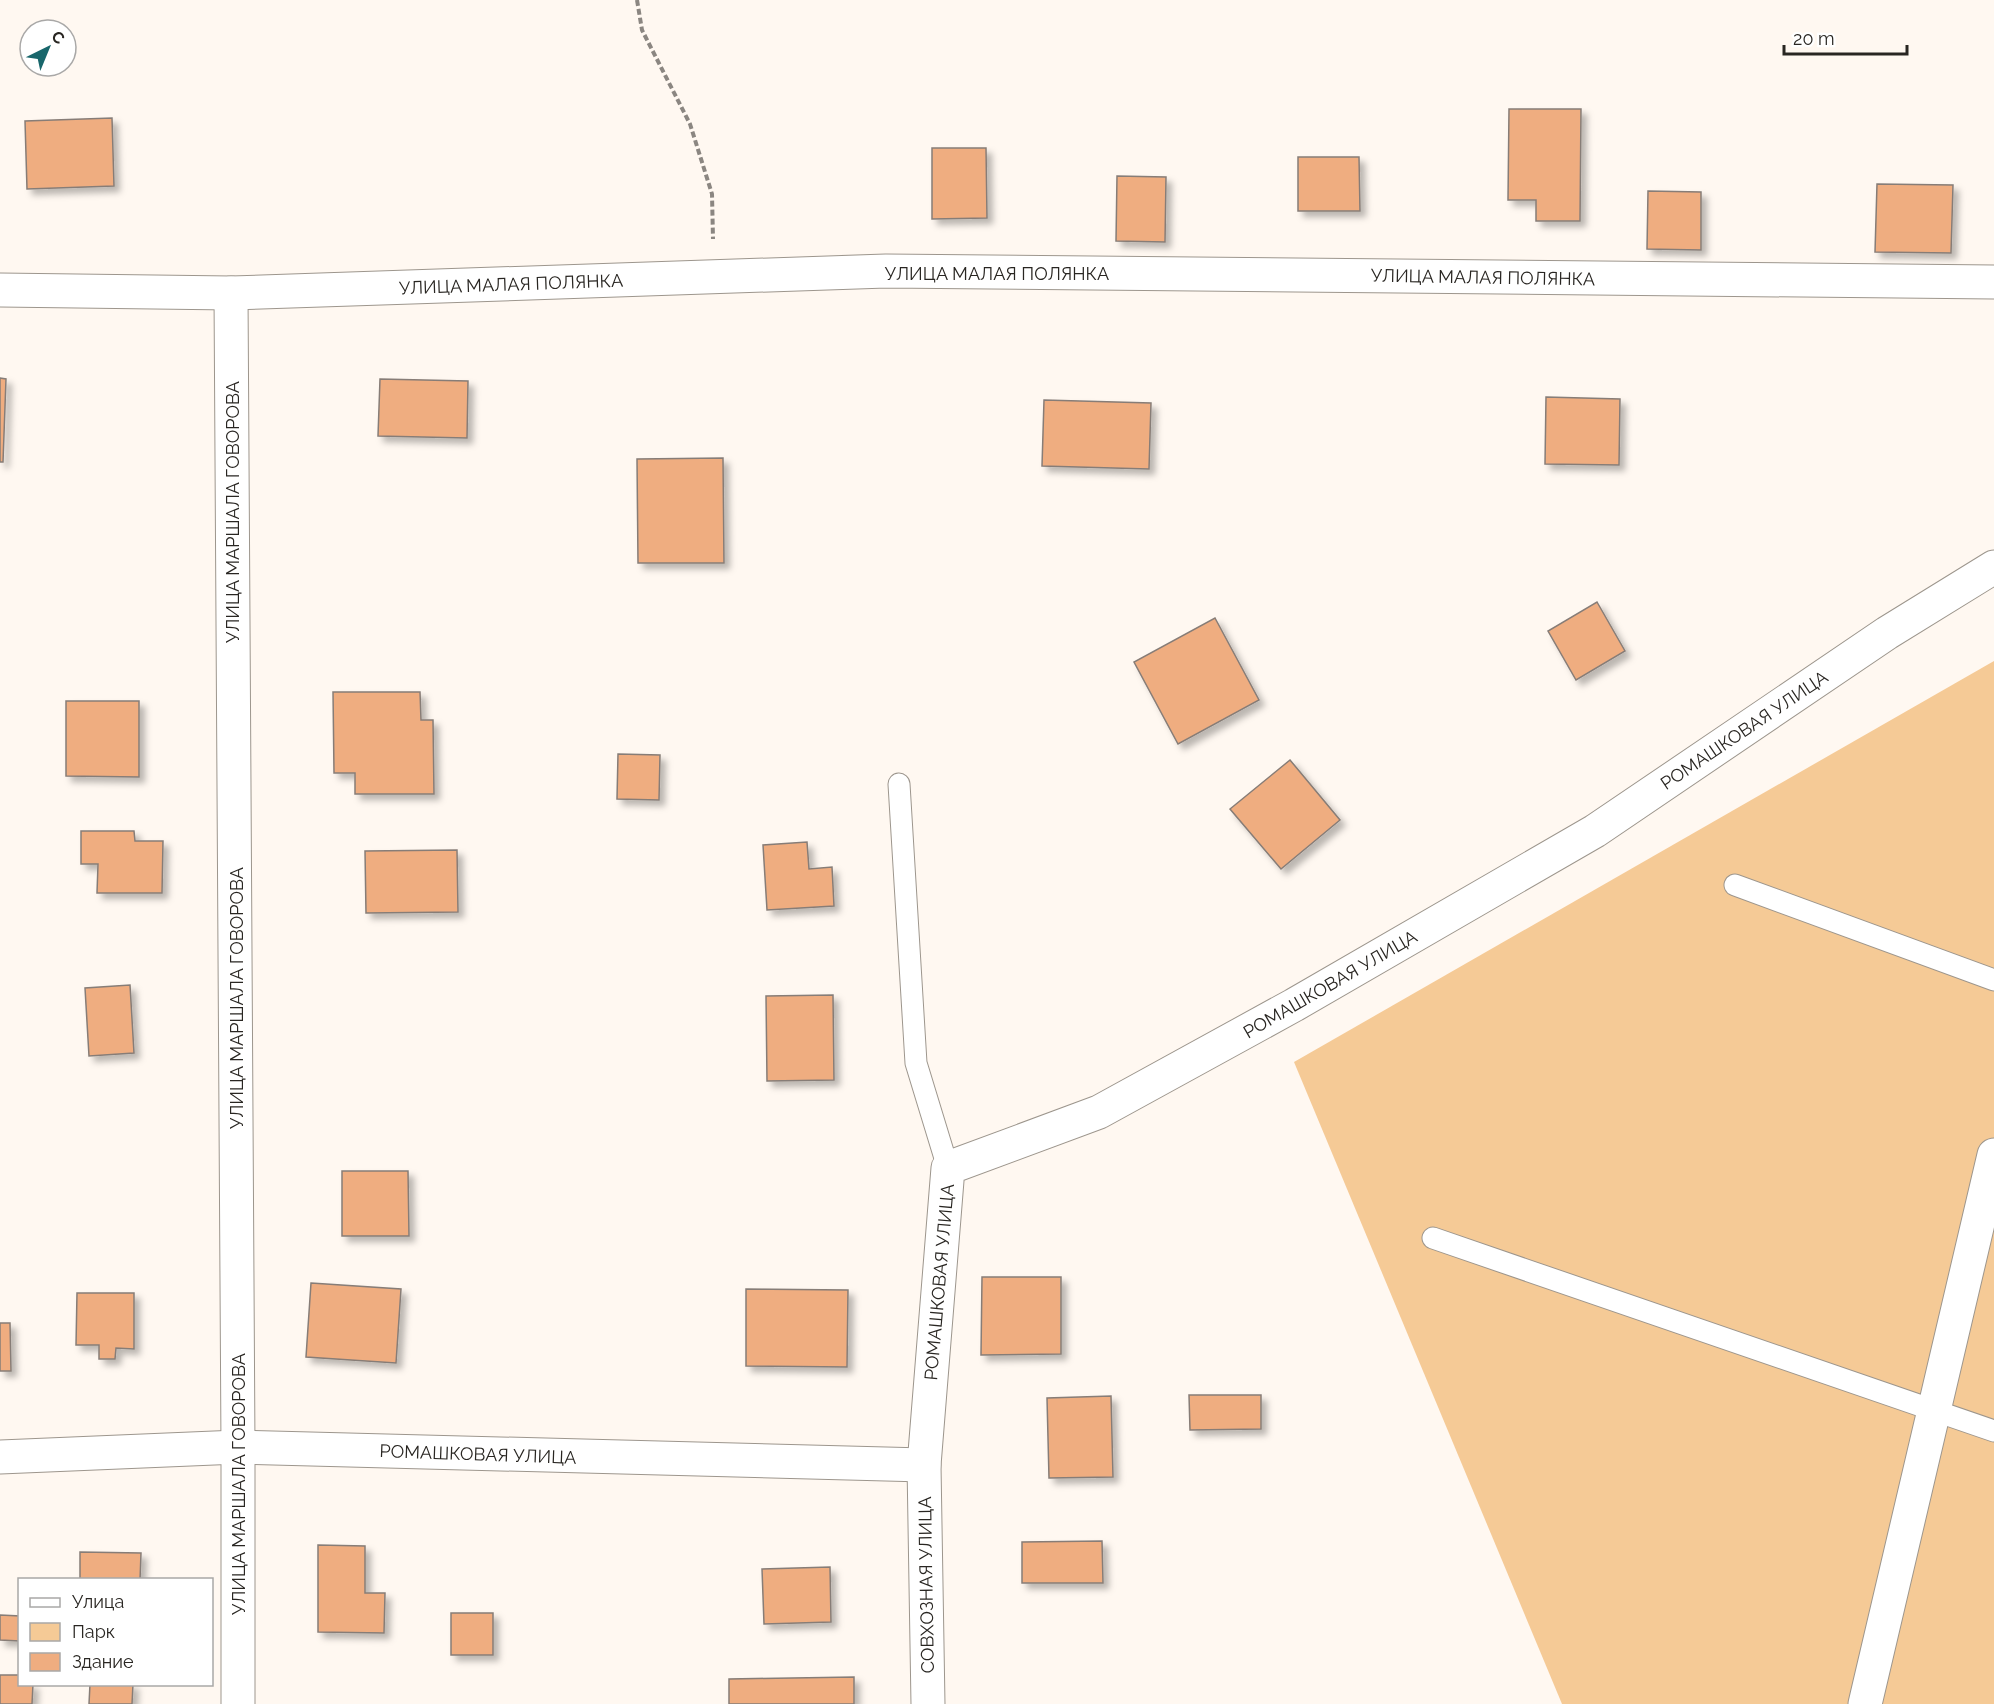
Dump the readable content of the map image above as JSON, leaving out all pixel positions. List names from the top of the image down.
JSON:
{
  "streets": {
    "street": [
      "УЛИЦА МАЛАЯ ПОЛЯНКА",
      "УЛИЦА МАРШАЛА ГОВОРОВА",
      "РОМАШКОВАЯ УЛИЦА",
      "СОВХОЗНАЯ УЛИЦА"
    ]
  },
  "crossings": [
    ["УЛИЦА МАЛАЯ ПОЛЯНКА", "УЛИЦА МАРШАЛА ГОВОРОВА"],
    ["УЛИЦА МАРШАЛА ГОВОРОВА", "РОМАШКОВАЯ УЛИЦА"],
    ["РОМАШКОВАЯ УЛИЦА", "СОВХОЗНАЯ УЛИЦА"]
  ],
  "legend": ["Улица", "Парк", "Здание"],
  "scale_bar": "20 m",
  "north": "top right"
}
